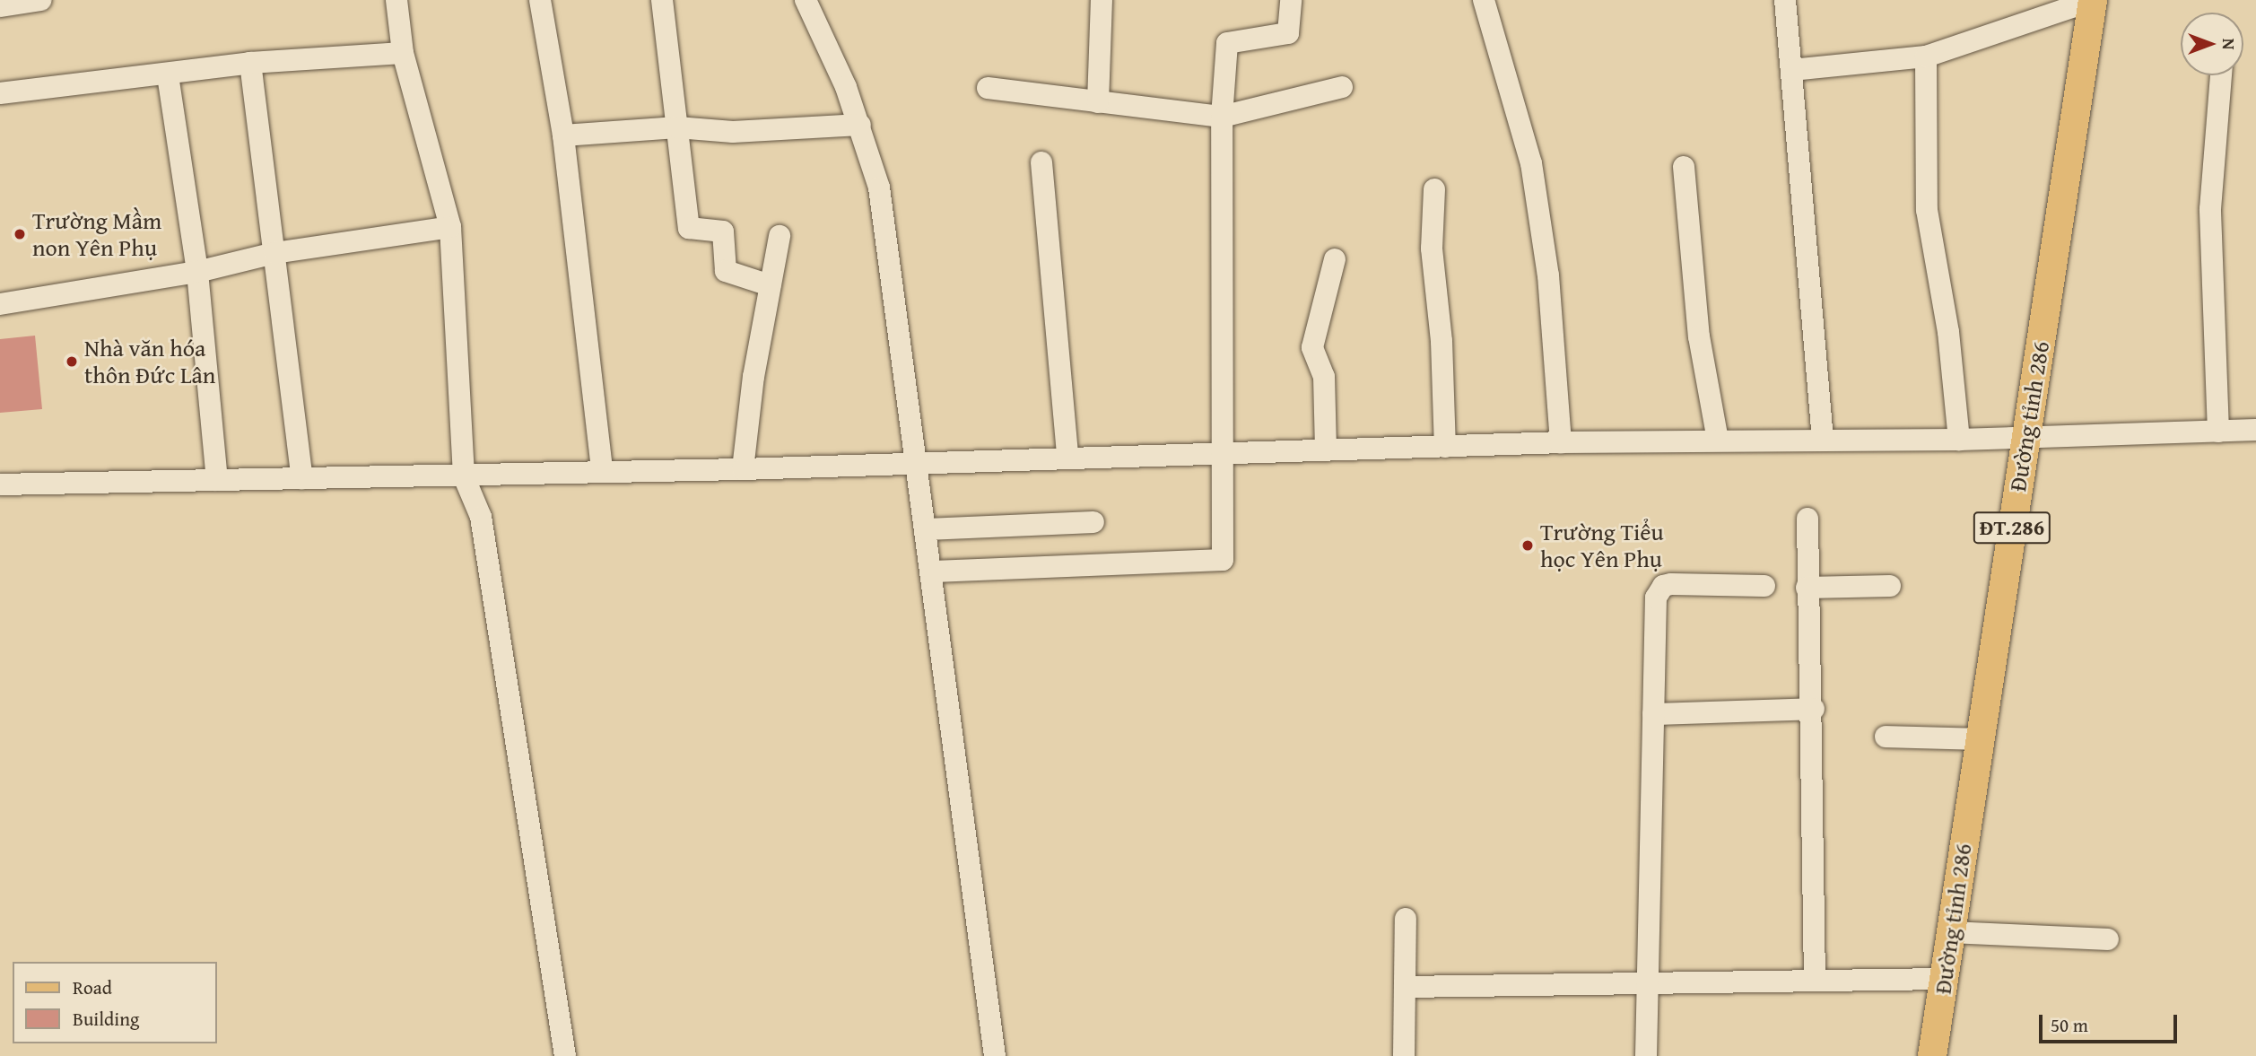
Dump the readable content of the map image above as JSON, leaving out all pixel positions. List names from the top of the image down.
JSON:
{
  "streets": {
    "main road": ["Đường tỉnh 286", "ĐT.286"]
  },
  "places": ["Trường Mầm non Yên Phụ", "Nhà văn hóa thôn Đức Lân", "Trường Tiểu học Yên Phụ"],
  "legend": ["Road", "Building"],
  "scale_bar": "50 m",
  "north": "right"
}
